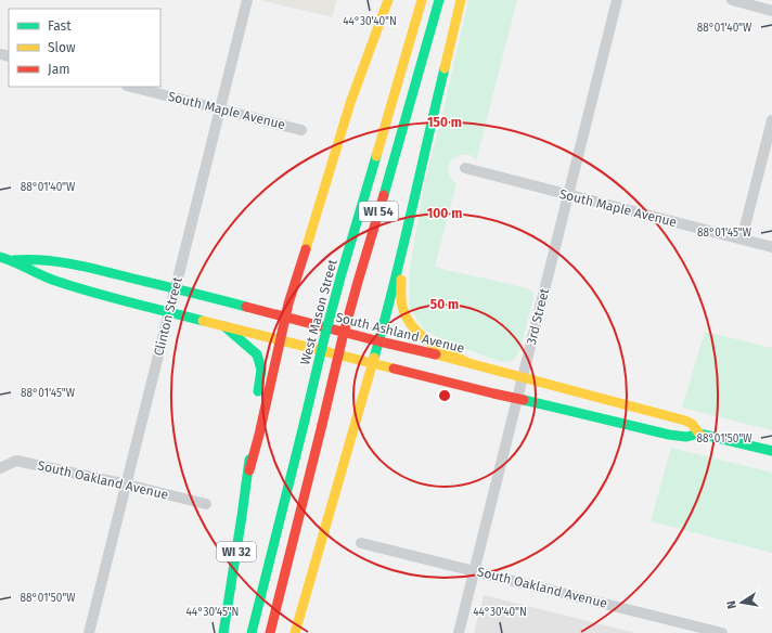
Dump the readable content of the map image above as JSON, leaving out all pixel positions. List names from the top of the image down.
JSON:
{
  "streets": {
    "main road": [
      "WI 54",
      "West Mason Street",
      "South Ashland Avenue",
      "WI 32"
    ],
    "street": [
      "South Maple Avenue",
      "Clinton Street",
      "3rd Street",
      "South Oakland Avenue"
    ]
  },
  "crossings": [
    ["South Maple Avenue", "Clinton Street"],
    ["South Maple Avenue", "3rd Street"],
    ["Clinton Street", "South Ashland Avenue"],
    ["Clinton Street", "South Oakland Avenue"],
    ["3rd Street", "South Ashland Avenue"],
    ["3rd Street", "South Oakland Avenue"],
    ["South Ashland Avenue", "WI 32"]
  ],
  "legend": ["Fast", "Slow", "Jam"],
  "north": "left",
  "coordinates": [
    "44°30'40\"N",
    "88°01'40\"W",
    "88°01'45\"W",
    "88°01'50\"W",
    "44°30'45\"N"
  ],
  "rings": ["150 m", "100 m", "50 m"]
}
